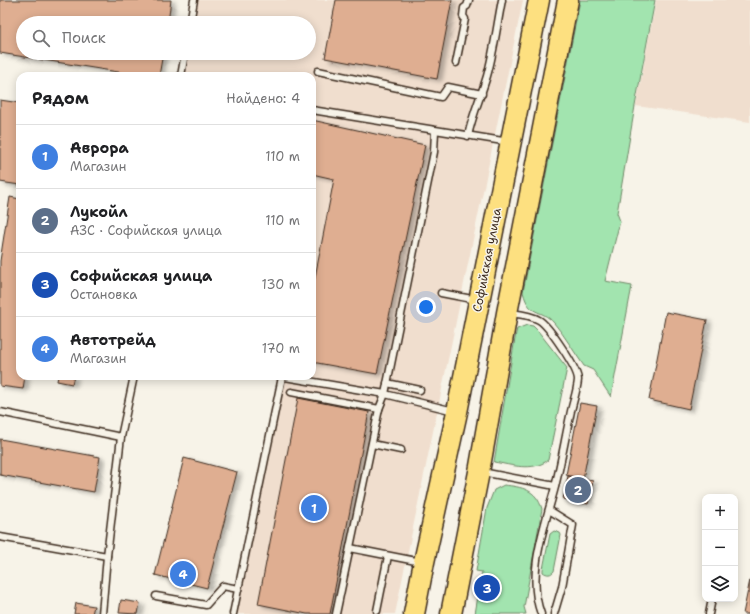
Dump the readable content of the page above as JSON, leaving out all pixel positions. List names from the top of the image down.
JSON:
{
  "streets": {
    "main road": ["Софийская улица"]
  },
  "page": {
    "search": "Поиск",
    "heading": ["Рядом", "Найдено: 4"],
    "list": [
      {
        "mark": "1",
        "name": "Аврора",
        "note": "Магазин",
        "value": "110 m"
      },
      {
        "mark": "2",
        "name": "Лукойл",
        "note": "АЗС · Софийская улица",
        "value": "110 m"
      },
      {
        "mark": "3",
        "name": "Софийская улица",
        "note": "Остановка",
        "value": "130 m"
      },
      {
        "mark": "4",
        "name": "Автотрейд",
        "note": "Магазин",
        "value": "170 m"
      }
    ],
    "pins": [
      "2",
      "1",
      "4",
      "3"
    ],
    "map_buttons": ["+", "−"]
  }
}
